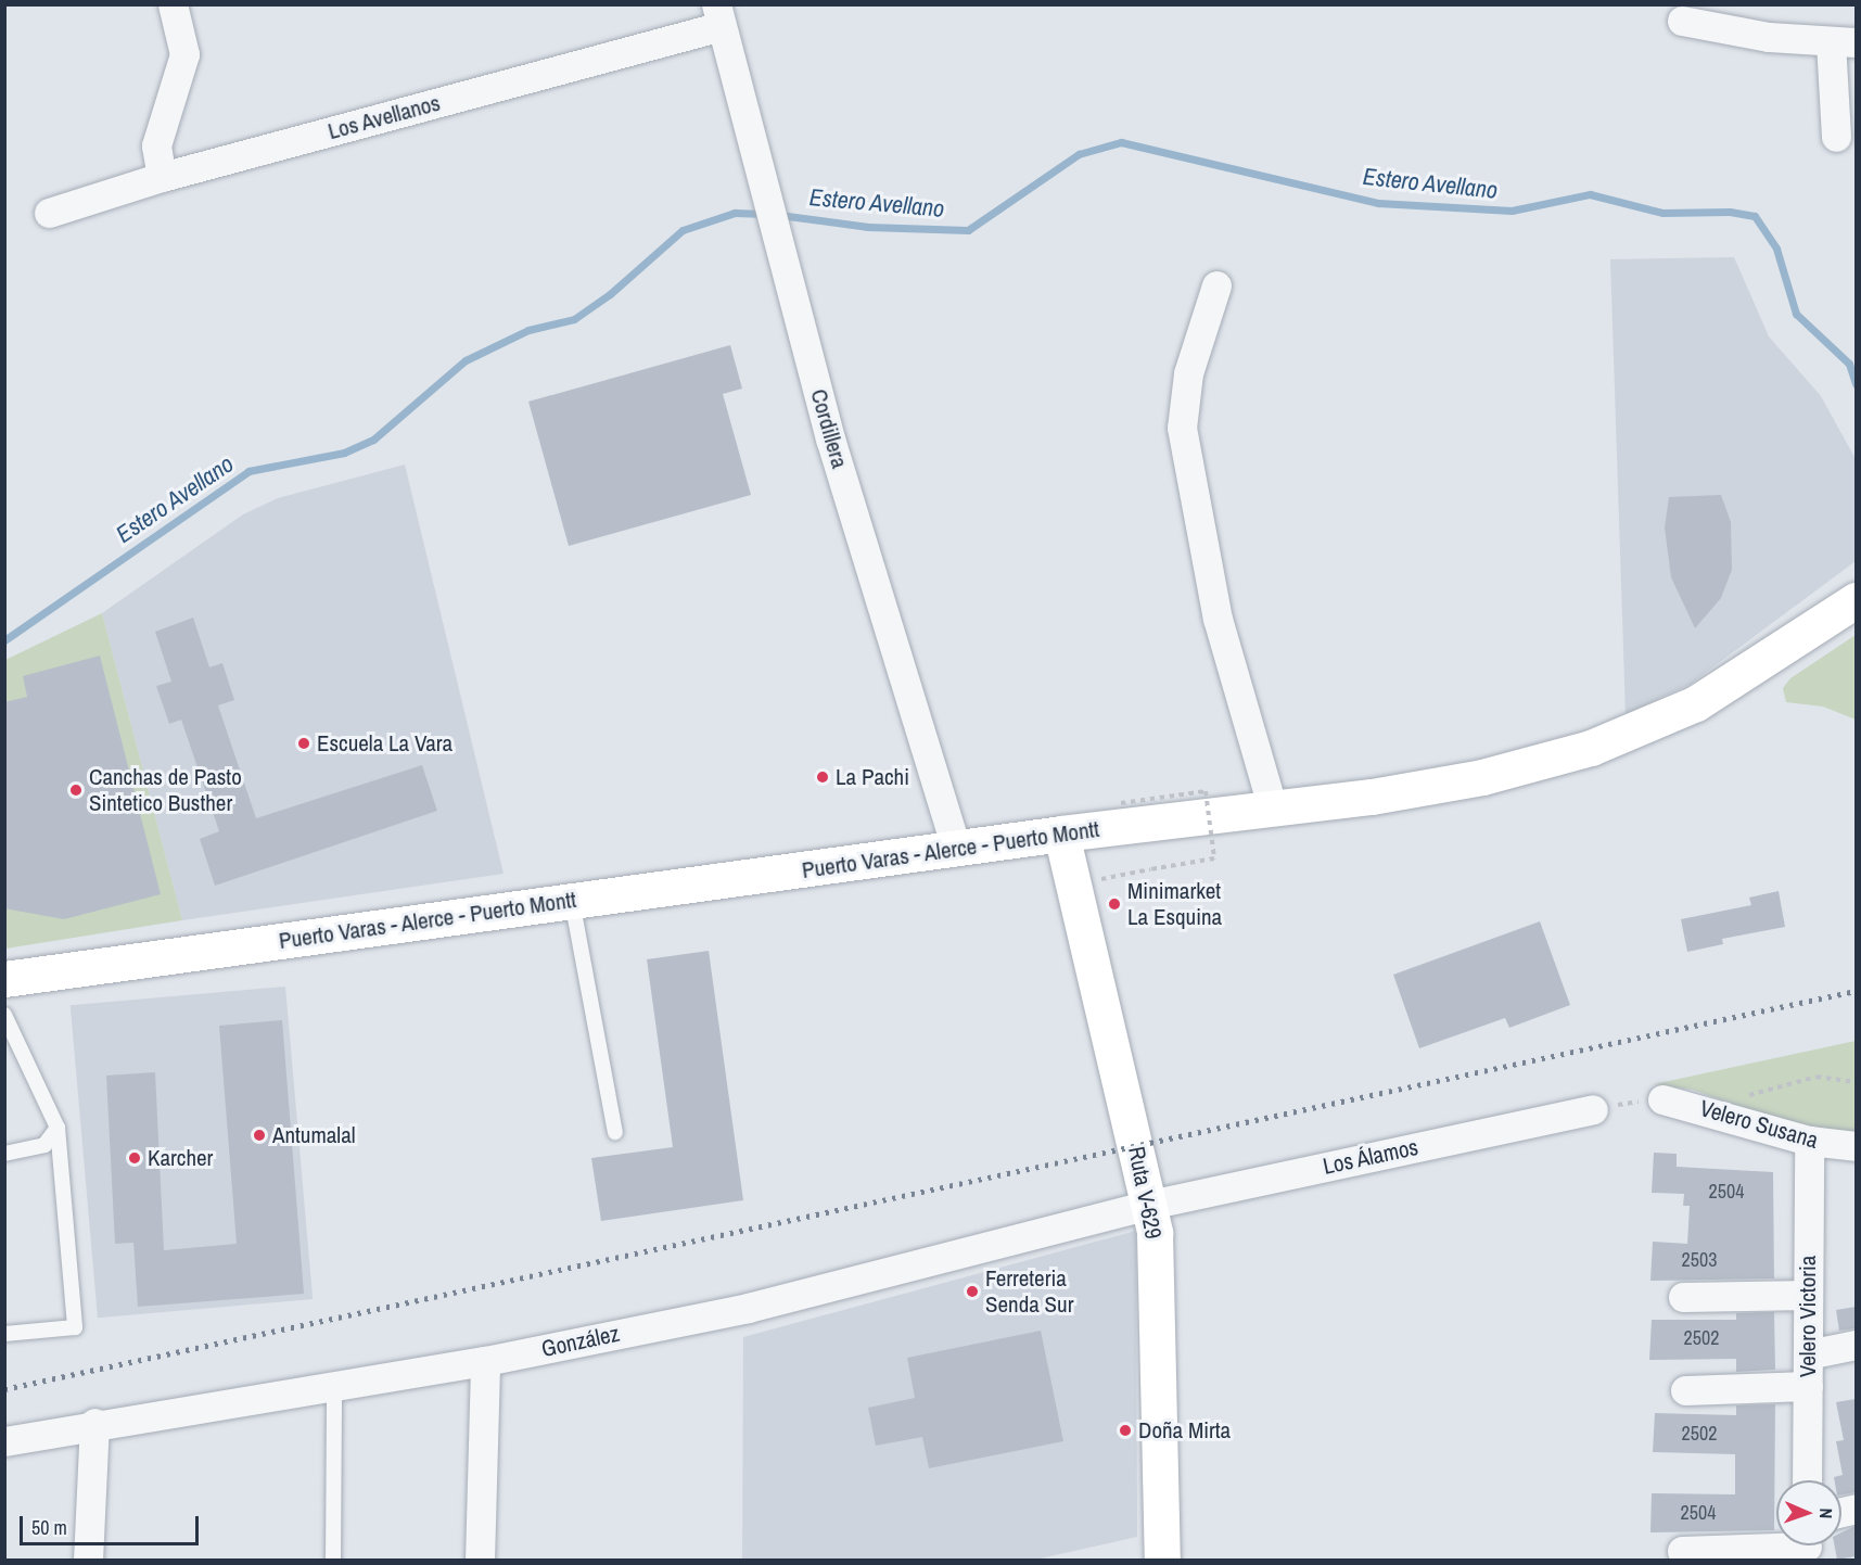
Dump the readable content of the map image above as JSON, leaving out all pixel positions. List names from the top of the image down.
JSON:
{
  "streets": {
    "main road": ["Puerto Varas - Alerce - Puerto Montt", "Ruta V-629"],
    "street": [
      "Los Avellanos",
      "Cordillera",
      "Velero Susana",
      "Los Álamos",
      "Velero Victoria",
      "González"
    ]
  },
  "crossings": [
    ["Los Avellanos", "Cordillera"],
    ["Cordillera", "Puerto Varas - Alerce - Puerto Montt"],
    ["Puerto Varas - Alerce - Puerto Montt", "Ruta V-629"],
    ["Velero Susana", "Velero Victoria"],
    ["Los Álamos", "Ruta V-629"],
    ["Los Álamos", "González"],
    ["Ruta V-629", "González"]
  ],
  "water": ["Estero Avellano"],
  "places": [
    "Escuela La Vara",
    "La Pachi",
    "Canchas de Pasto Sintetico Busther",
    "Minimarket La Esquina",
    "Antumalal",
    "Karcher",
    "Ferreteria Senda Sur",
    "Doña Mirta"
  ],
  "house_numbers": [
    "2504",
    "2503",
    "2502",
    "2502",
    "2504"
  ],
  "scale_bar": "50 m",
  "north": "right"
}
